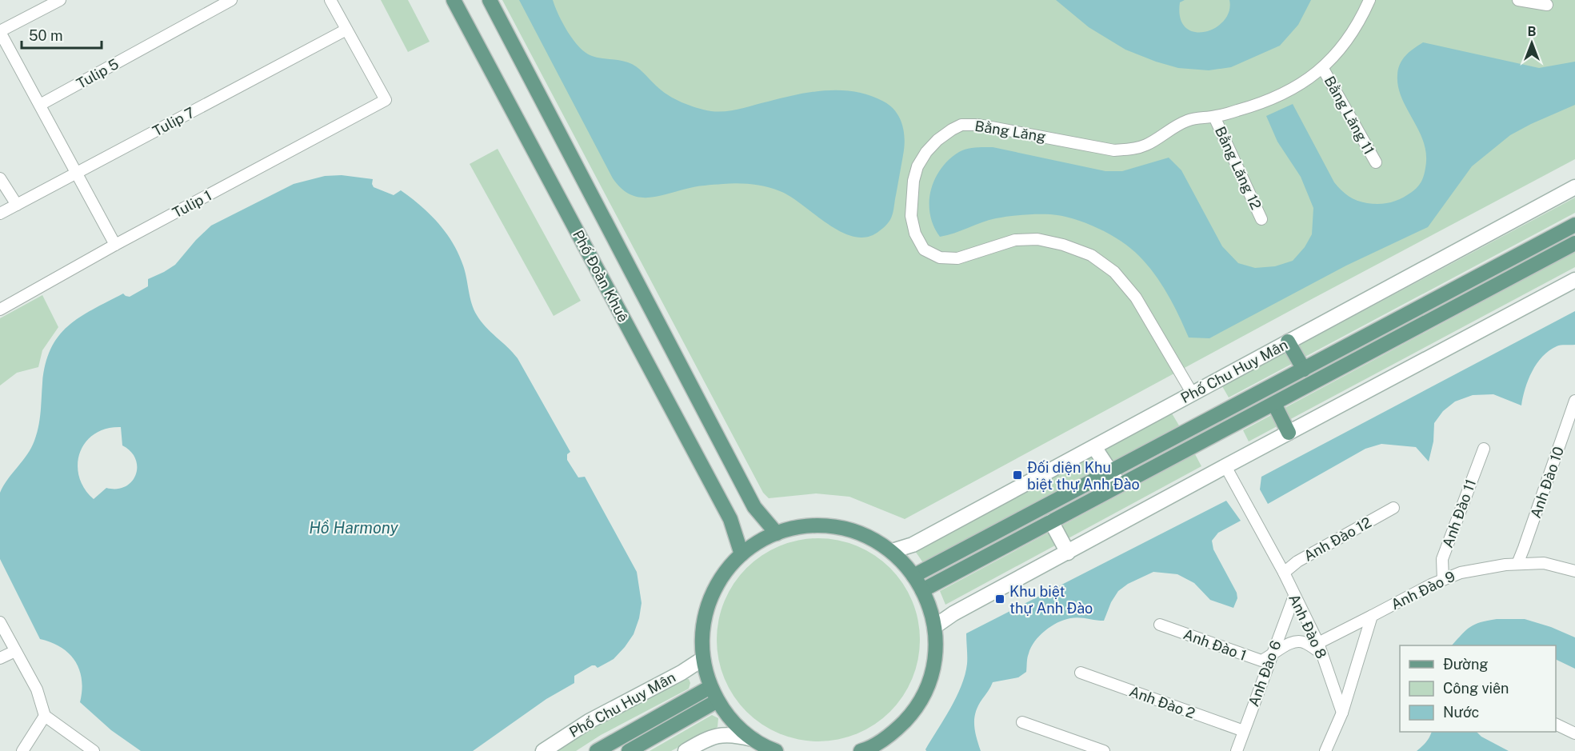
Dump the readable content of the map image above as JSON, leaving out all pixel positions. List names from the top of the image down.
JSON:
{
  "streets": {
    "main road": ["Phố Đoàn Khuê", "Phố Chu Huy Mân"],
    "street": [
      "Tulip 5",
      "Bằng Lăng 11",
      "Tulip 7",
      "Bằng Lăng",
      "Bằng Lăng 12",
      "Tulip 1",
      "Anh Đào 10",
      "Anh Đào 11",
      "Anh Đào 12",
      "Anh Đào 9",
      "Anh Đào 8",
      "Anh Đào 1",
      "Anh Đào 6",
      "Anh Đào 2"
    ]
  },
  "crossings": [
    ["Bằng Lăng 11", "Bằng Lăng"],
    ["Tulip 7", "Tulip 1"],
    ["Bằng Lăng", "Bằng Lăng 12"],
    ["Bằng Lăng", "Phố Chu Huy Mân"],
    ["Anh Đào 10", "Anh Đào 9"],
    ["Anh Đào 11", "Anh Đào 9"],
    ["Anh Đào 12", "Anh Đào 8"],
    ["Anh Đào 9", "Anh Đào 8"],
    ["Anh Đào 8", "Anh Đào 6"],
    ["Anh Đào 1", "Anh Đào 6"],
    ["Anh Đào 6", "Anh Đào 2"]
  ],
  "water": ["Hồ Harmony"],
  "places": {
    "transit": ["Đối diện Khu biệt thự Anh Đào", "Khu biệt thự Anh Đào"]
  },
  "legend": ["Đường", "Công viên", "Nước"],
  "scale_bar": "50 m",
  "north": "top"
}
